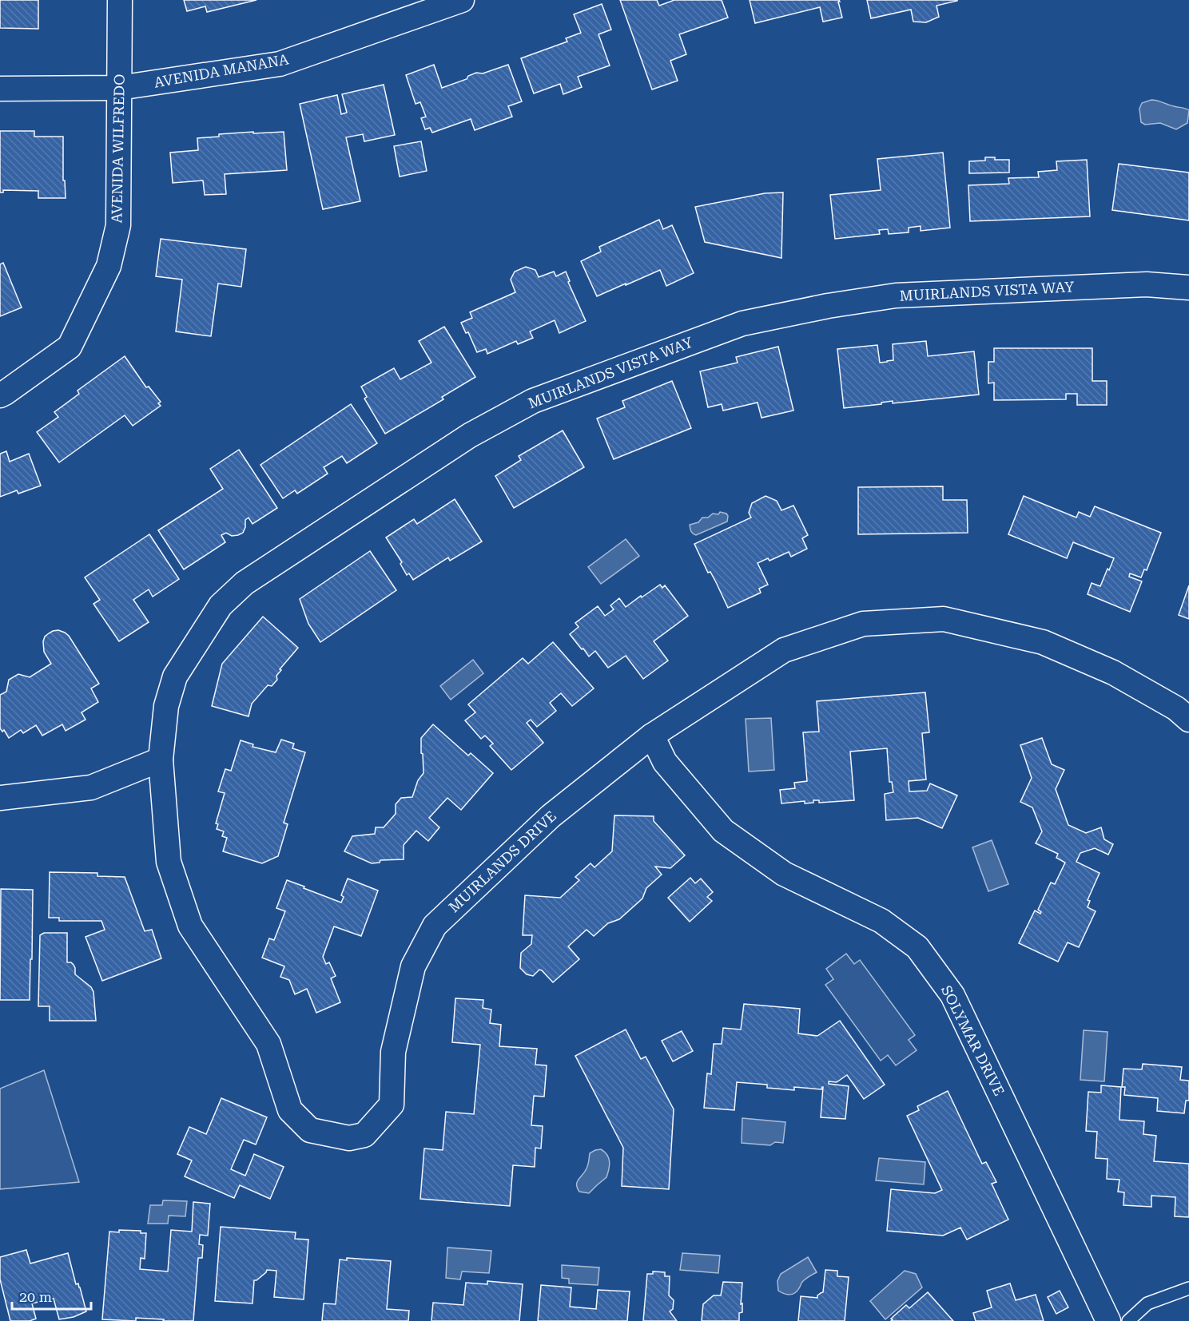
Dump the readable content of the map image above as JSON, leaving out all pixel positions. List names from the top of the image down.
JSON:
{
  "streets": {
    "street": [
      "AVENIDA MANANA",
      "AVENIDA WILFREDO",
      "MUIRLANDS VISTA WAY",
      "MUIRLANDS DRIVE",
      "SOLYMAR DRIVE"
    ]
  },
  "crossings": [
    ["AVENIDA MANANA", "AVENIDA WILFREDO"],
    ["MUIRLANDS VISTA WAY", "MUIRLANDS DRIVE"],
    ["MUIRLANDS DRIVE", "SOLYMAR DRIVE"]
  ],
  "scale_bar": "20 m"
}
